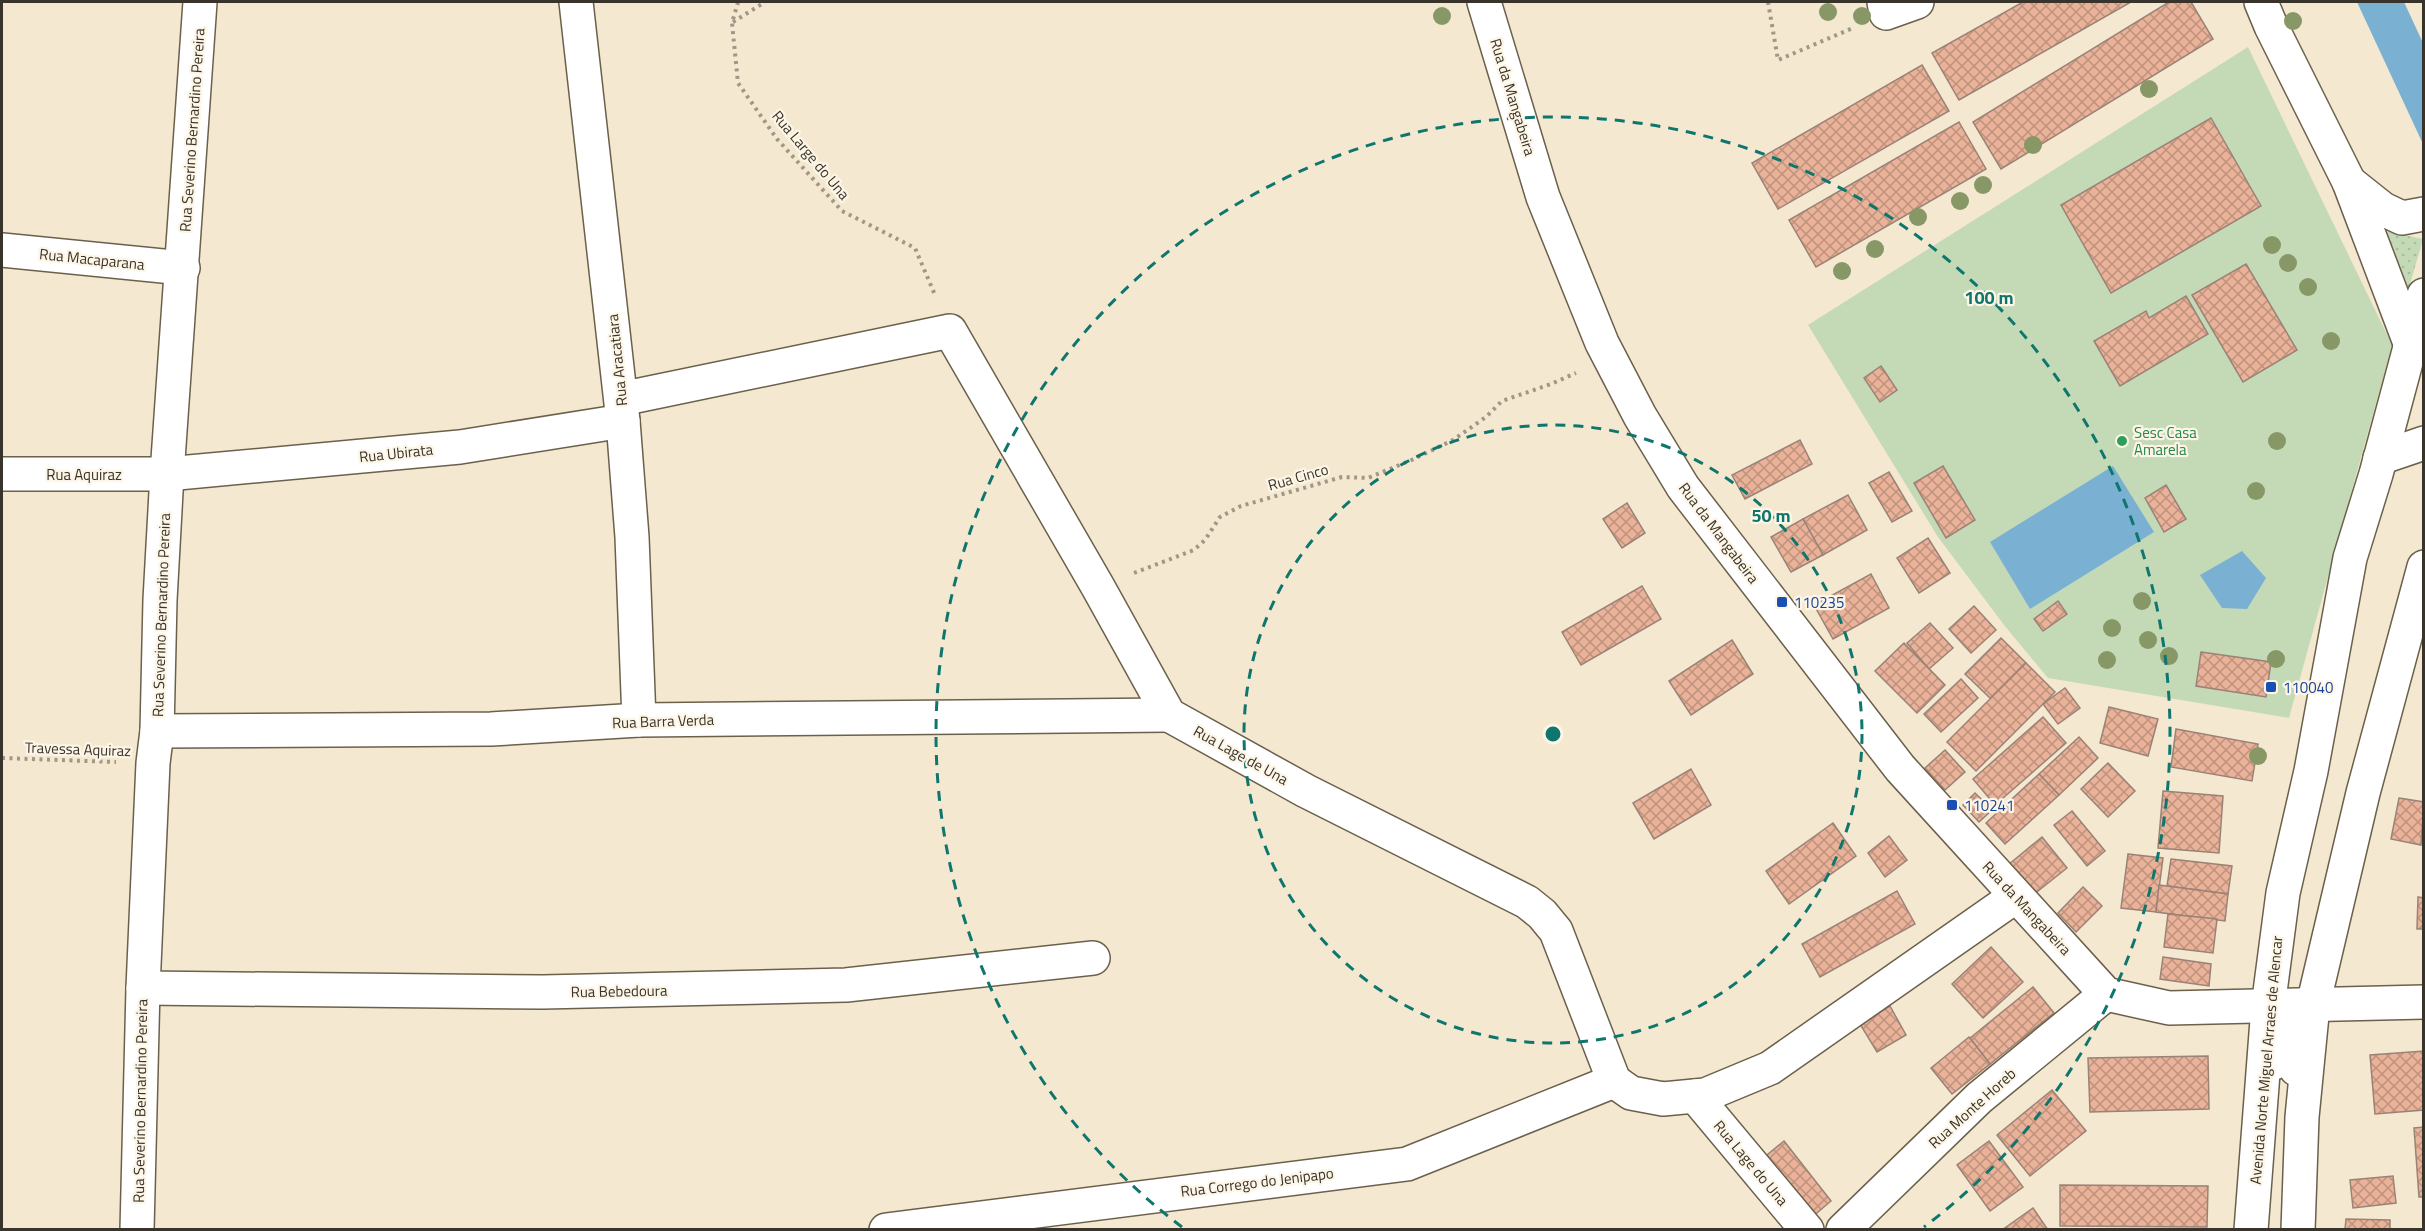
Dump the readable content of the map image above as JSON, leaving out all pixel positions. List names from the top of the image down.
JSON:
{
  "streets": {
    "street": [
      "Rua da Mangabeira",
      "Rua Severino Bernardino Pereira",
      "Rua Macaparana",
      "Rua Aracatiara",
      "Rua Ubirata",
      "Rua Aquiraz",
      "Rua Barra Verda",
      "Rua Lage de Una",
      "Rua Bebedoura",
      "Avenida Norte Miguel Arraes de Alencar",
      "Rua Monte Horeb",
      "Rua Lage do Una",
      "Rua Corrego do Jenipapo"
    ],
    "path": ["Rua Large do Una", "Rua Cinco", "Travessa Aquiraz"]
  },
  "crossings": [
    ["Rua da Mangabeira", "Rua Cinco"],
    ["Rua da Mangabeira", "Rua Monte Horeb"],
    ["Rua Severino Bernardino Pereira", "Rua Macaparana"],
    ["Rua Severino Bernardino Pereira", "Rua Ubirata"],
    ["Rua Severino Bernardino Pereira", "Rua Aquiraz"],
    ["Rua Severino Bernardino Pereira", "Rua Barra Verda"],
    ["Rua Severino Bernardino Pereira", "Travessa Aquiraz"],
    ["Rua Severino Bernardino Pereira", "Rua Bebedoura"],
    ["Rua Large do Una", "Rua Ubirata"],
    ["Rua Aracatiara", "Rua Ubirata"],
    ["Rua Aracatiara", "Rua Barra Verda"],
    ["Rua Ubirata", "Rua Aquiraz"],
    ["Rua Barra Verda", "Travessa Aquiraz"],
    ["Rua Barra Verda", "Rua Lage de Una"],
    ["Rua Lage de Una", "Rua Corrego do Jenipapo"]
  ],
  "places": {
    "other": ["Sesc Casa Amarela"],
    "transit": ["110235", "110040", "110241"]
  },
  "rings": ["100 m", "50 m"]
}
